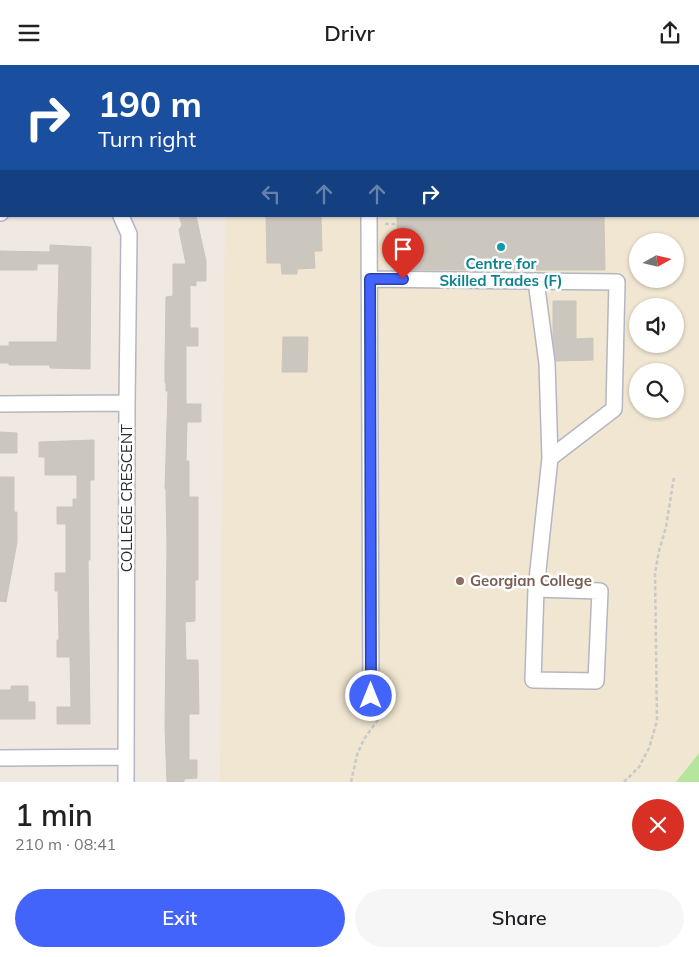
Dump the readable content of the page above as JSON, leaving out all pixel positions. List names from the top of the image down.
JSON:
{
  "streets": {
    "street": ["COLLEGE CRESCENT"]
  },
  "places": ["Centre for Skilled Trades (F)", "Georgian College"],
  "north": "right",
  "page": {
    "header": "Drivr",
    "turn": ["190 m", "Turn right"],
    "heading": ["1 min", "210 m · 08:41"],
    "buttons": ["Exit", "Share"]
  }
}
